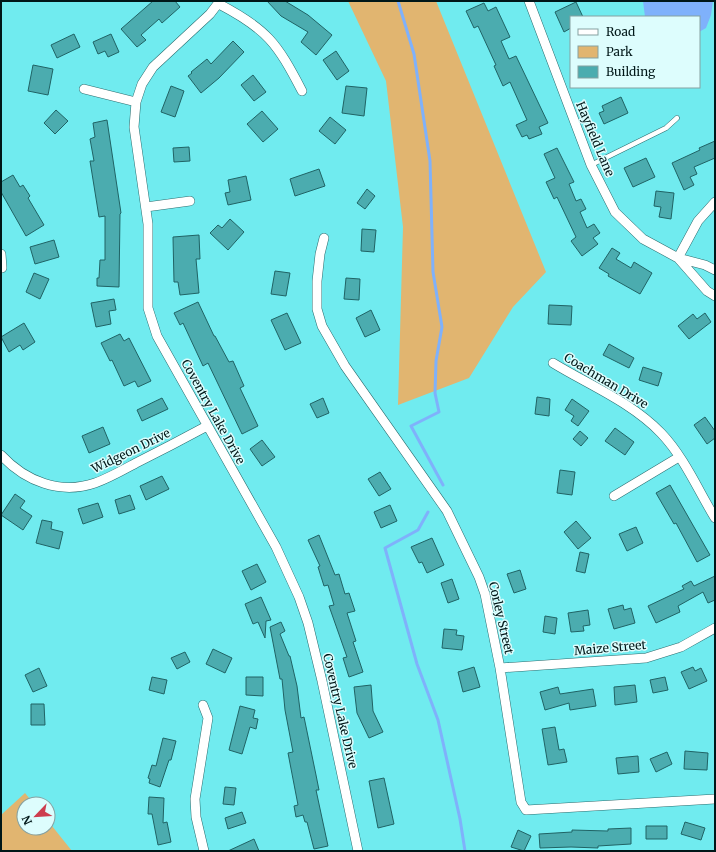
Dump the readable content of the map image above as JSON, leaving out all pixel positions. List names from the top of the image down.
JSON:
{
  "streets": {
    "street": [
      "Hayfield Lane",
      "Coachman Drive",
      "Coventry Lake Drive",
      "Widgeon Drive",
      "Corley Street",
      "Maize Street"
    ]
  },
  "crossings": [
    ["Coventry Lake Drive", "Widgeon Drive"],
    ["Corley Street", "Maize Street"]
  ],
  "legend": ["Road", "Park", "Building"],
  "north": "bottom left"
}
